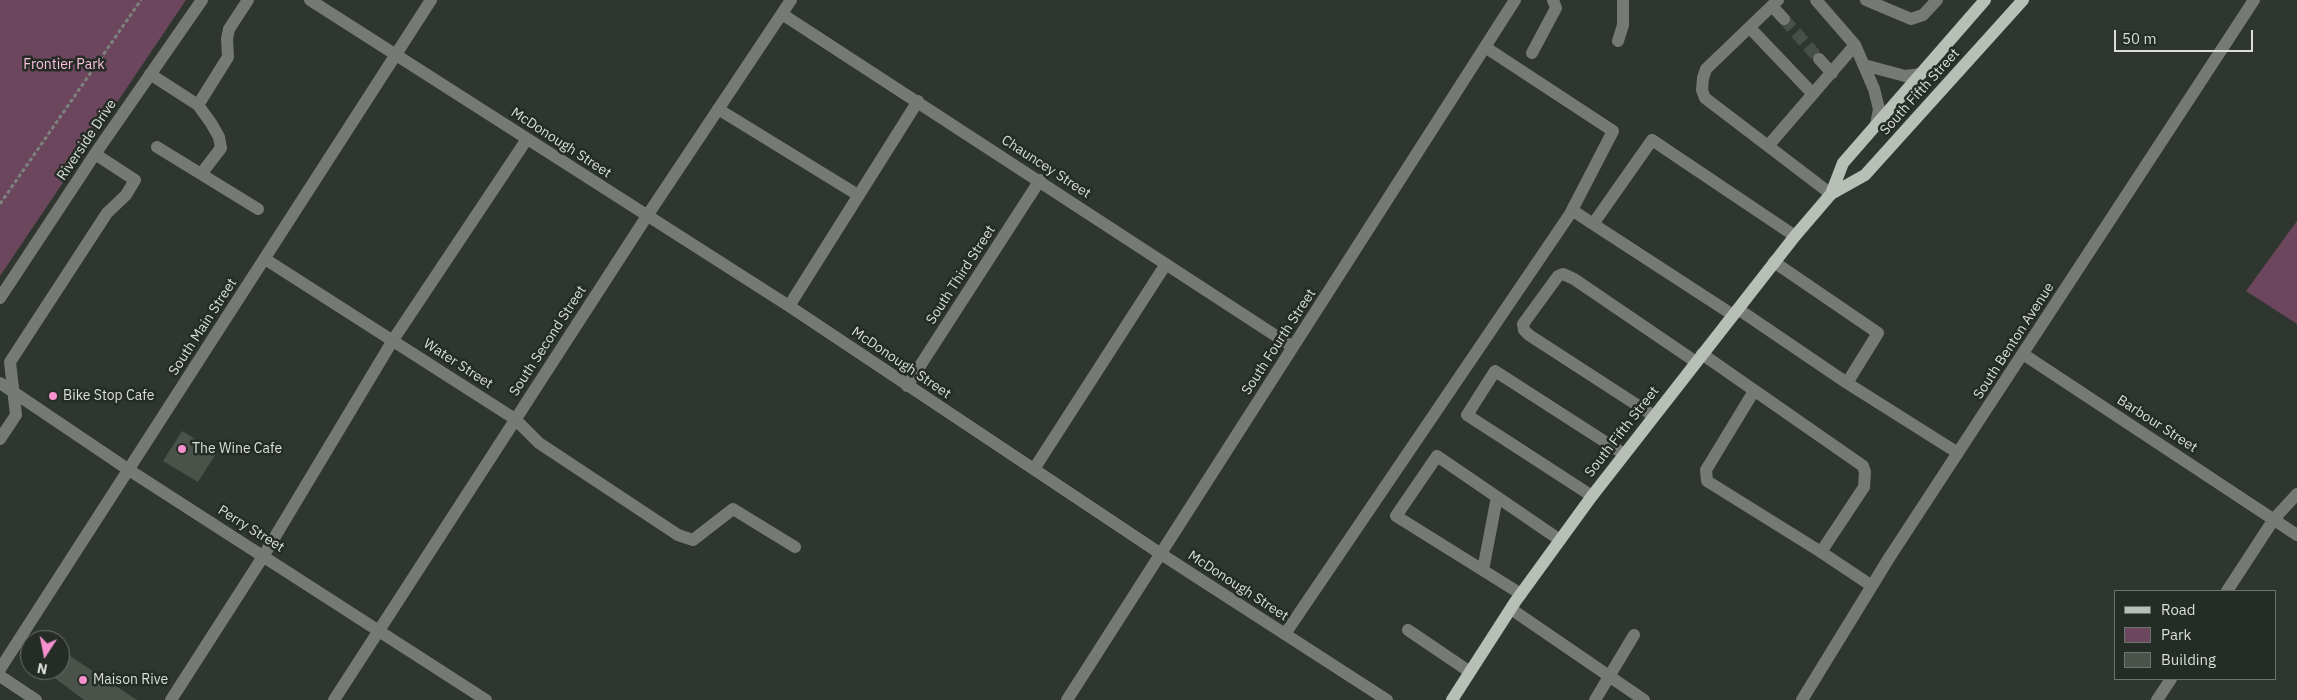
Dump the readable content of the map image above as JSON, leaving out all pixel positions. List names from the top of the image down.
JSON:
{
  "streets": {
    "main road": ["South Fifth Street"],
    "street": [
      "Riverside Drive",
      "McDonough Street",
      "Chauncey Street",
      "South Third Street",
      "South Main Street",
      "South Second Street",
      "South Benton Avenue",
      "South Fourth Street",
      "Water Street",
      "Barbour Street",
      "Perry Street"
    ]
  },
  "crossings": [
    ["McDonough Street", "South Third Street"],
    ["McDonough Street", "South Main Street"],
    ["McDonough Street", "South Second Street"],
    ["McDonough Street", "South Fourth Street"],
    ["Chauncey Street", "South Third Street"],
    ["Chauncey Street", "South Second Street"],
    ["Chauncey Street", "South Fourth Street"],
    ["South Main Street", "Water Street"],
    ["South Main Street", "Perry Street"],
    ["South Second Street", "Water Street"],
    ["South Second Street", "Perry Street"],
    ["South Benton Avenue", "Barbour Street"]
  ],
  "parks": ["Frontier Park"],
  "places": ["Bike Stop Cafe", "The Wine Cafe", "Maison Rive"],
  "legend": ["Road", "Park", "Building"],
  "scale_bar": "50 m",
  "north": "bottom"
}
